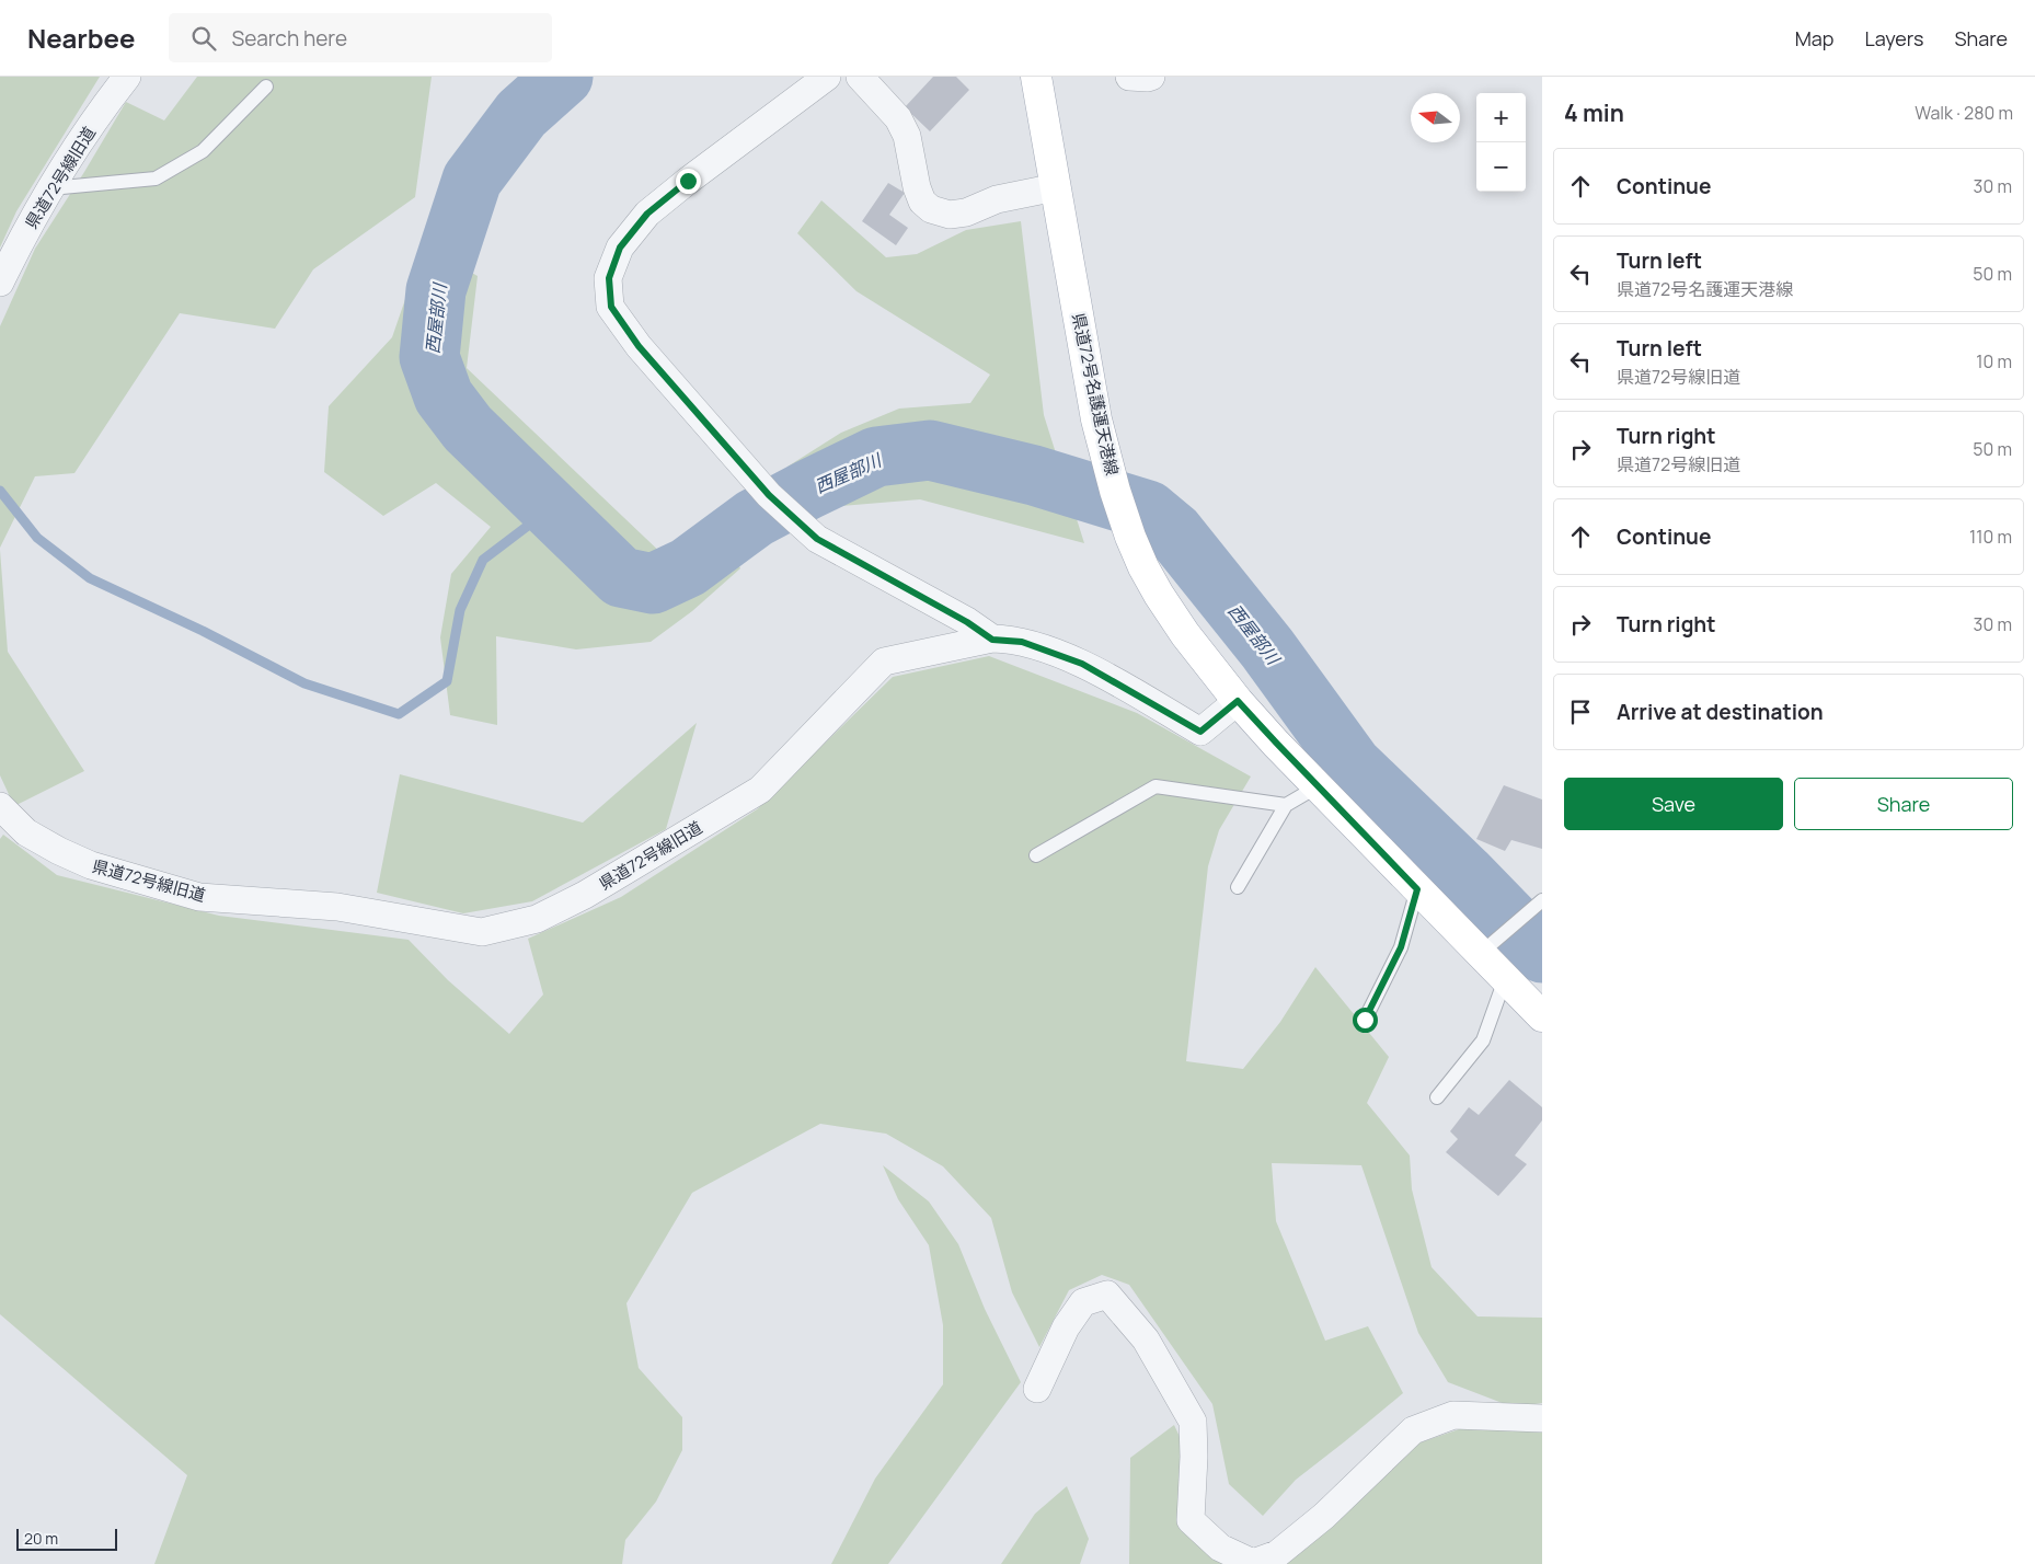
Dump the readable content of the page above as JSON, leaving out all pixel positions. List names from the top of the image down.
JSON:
{
  "streets": {
    "main road": ["県道72号名護運天港線"],
    "street": ["県道72号線旧道"]
  },
  "crossings": [
    ["県道72号線旧道", "県道72号名護運天港線"]
  ],
  "water": ["西屋部川"],
  "scale_bar": "20 m",
  "north": "left",
  "page": {
    "header": "Nearbee",
    "search": "Search here",
    "nav": ["Map", "Layers", "Share"],
    "heading": ["4 min", "Walk · 280 m"],
    "map_buttons": ["+", "−"],
    "list": [
      ["Continue", "30 m"],
      ["Turn left", "県道72号名護運天港線", "50 m"],
      ["Turn left", "県道72号線旧道", "10 m"],
      ["Turn right", "県道72号線旧道", "50 m"],
      ["Continue", "110 m"],
      ["Turn right", "30 m"],
      "Arrive at destination"
    ],
    "buttons": ["Save", "Share"],
    "scale": "20 m"
  }
}
